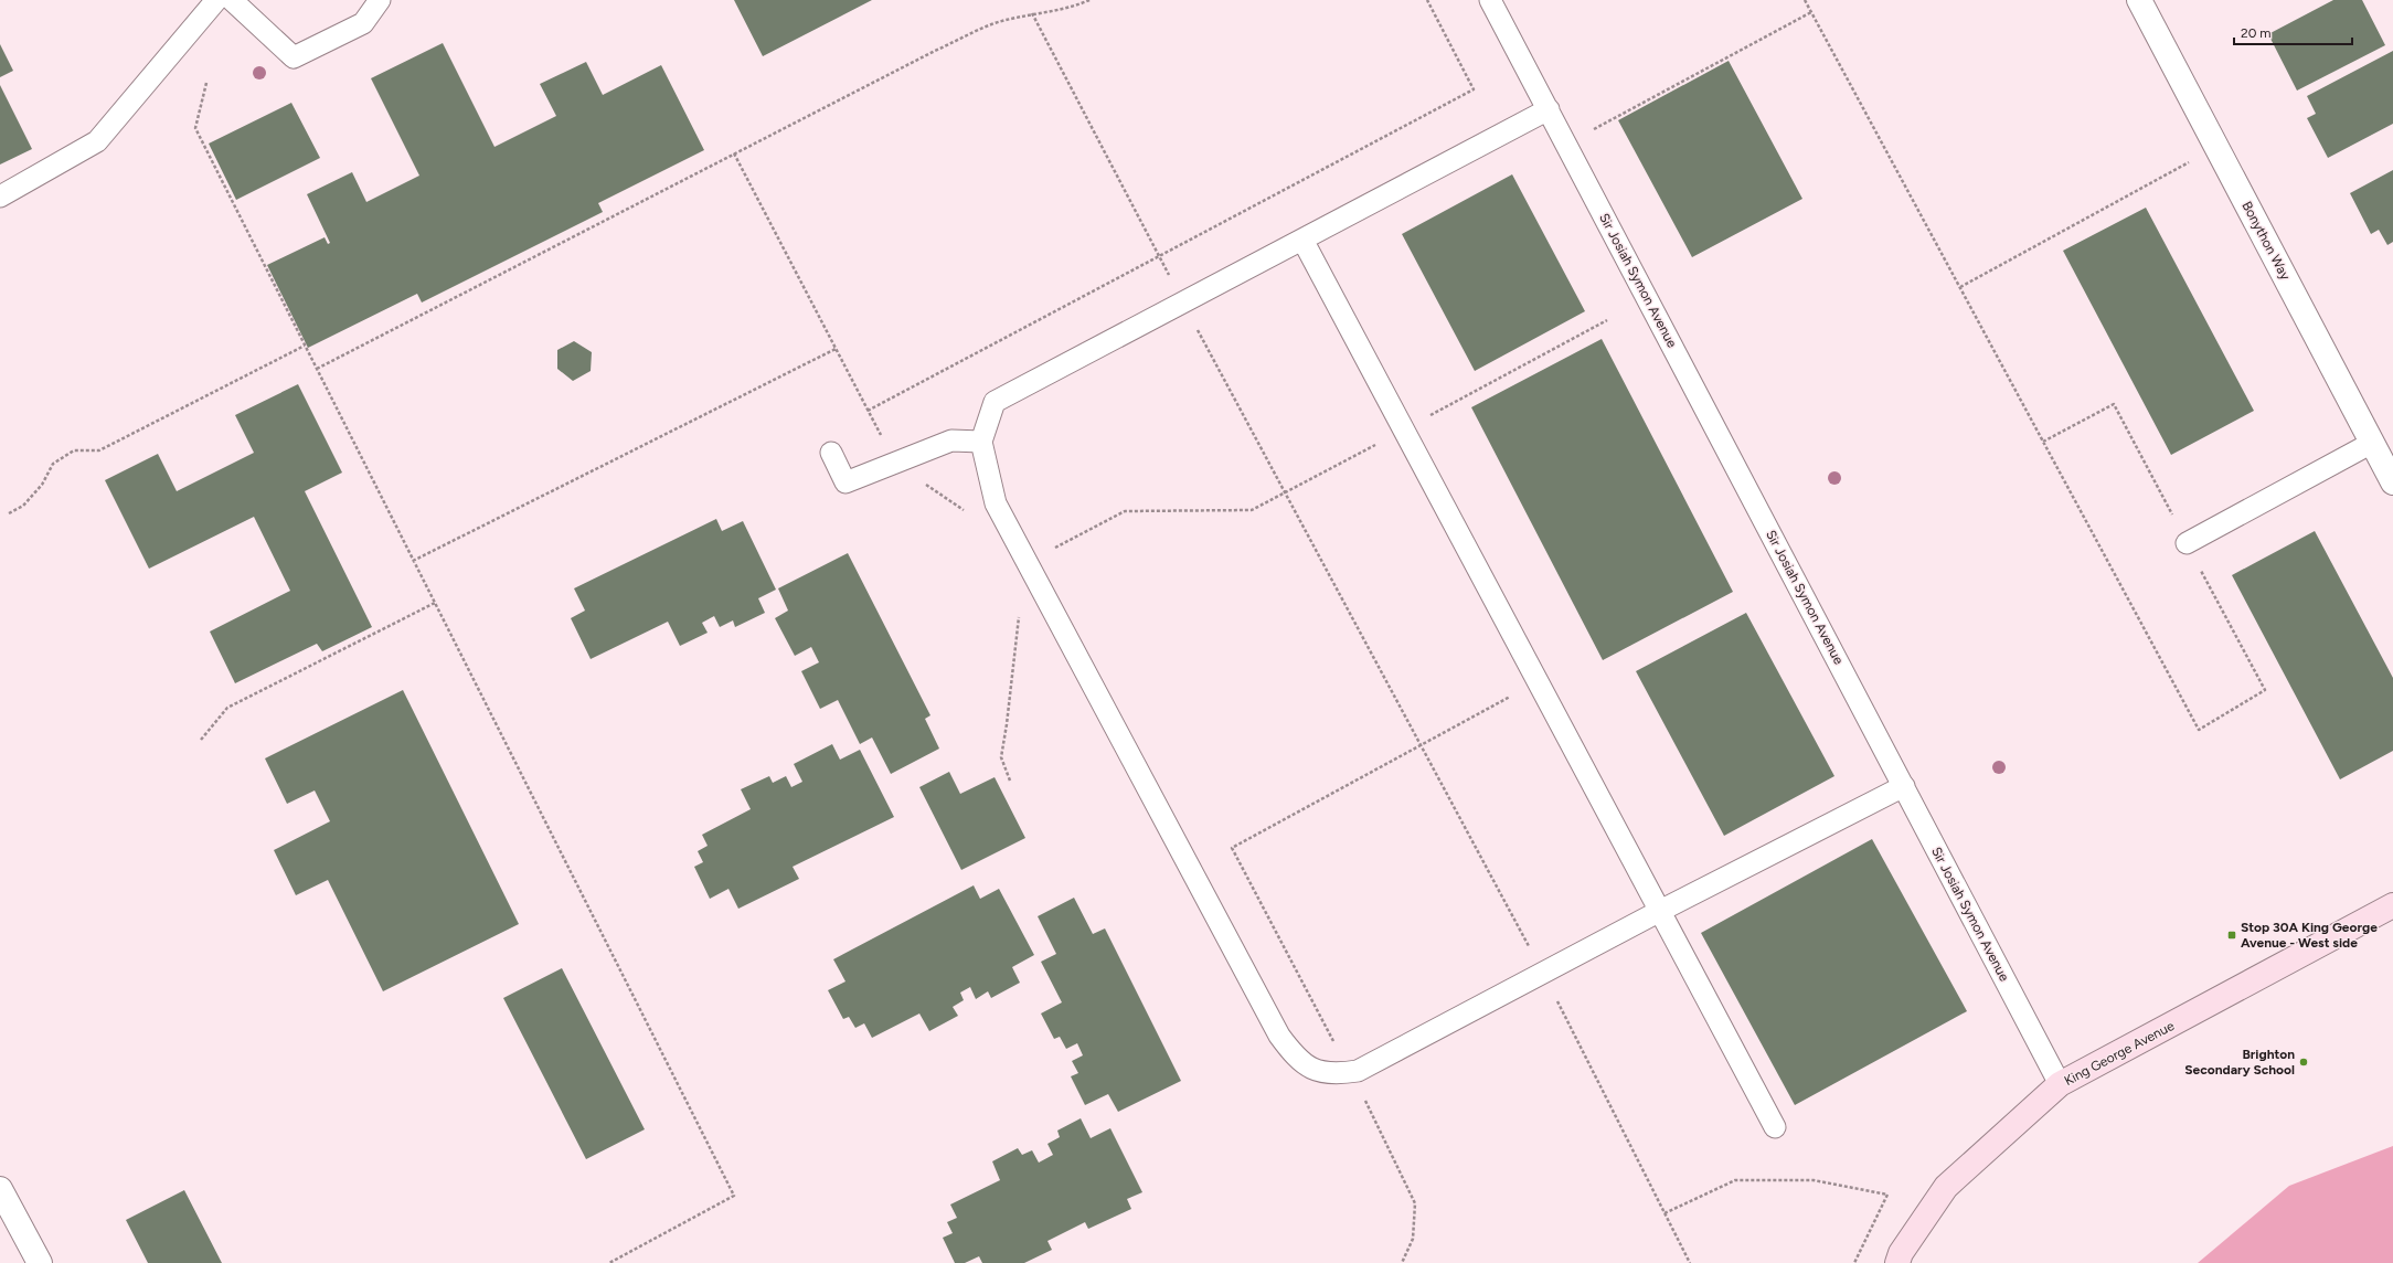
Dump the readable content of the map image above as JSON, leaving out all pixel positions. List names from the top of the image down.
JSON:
{
  "streets": {
    "street": ["Bonython Way", "King George Avenue"],
    "lane": ["Sir Josiah Symon Avenue"]
  },
  "crossings": [
    ["Sir Josiah Symon Avenue", "King George Avenue"]
  ],
  "places": {
    "transit": ["Stop 30A King George Avenue - West side"],
    "other": ["Brighton Secondary School"]
  },
  "scale_bar": "20 m"
}
